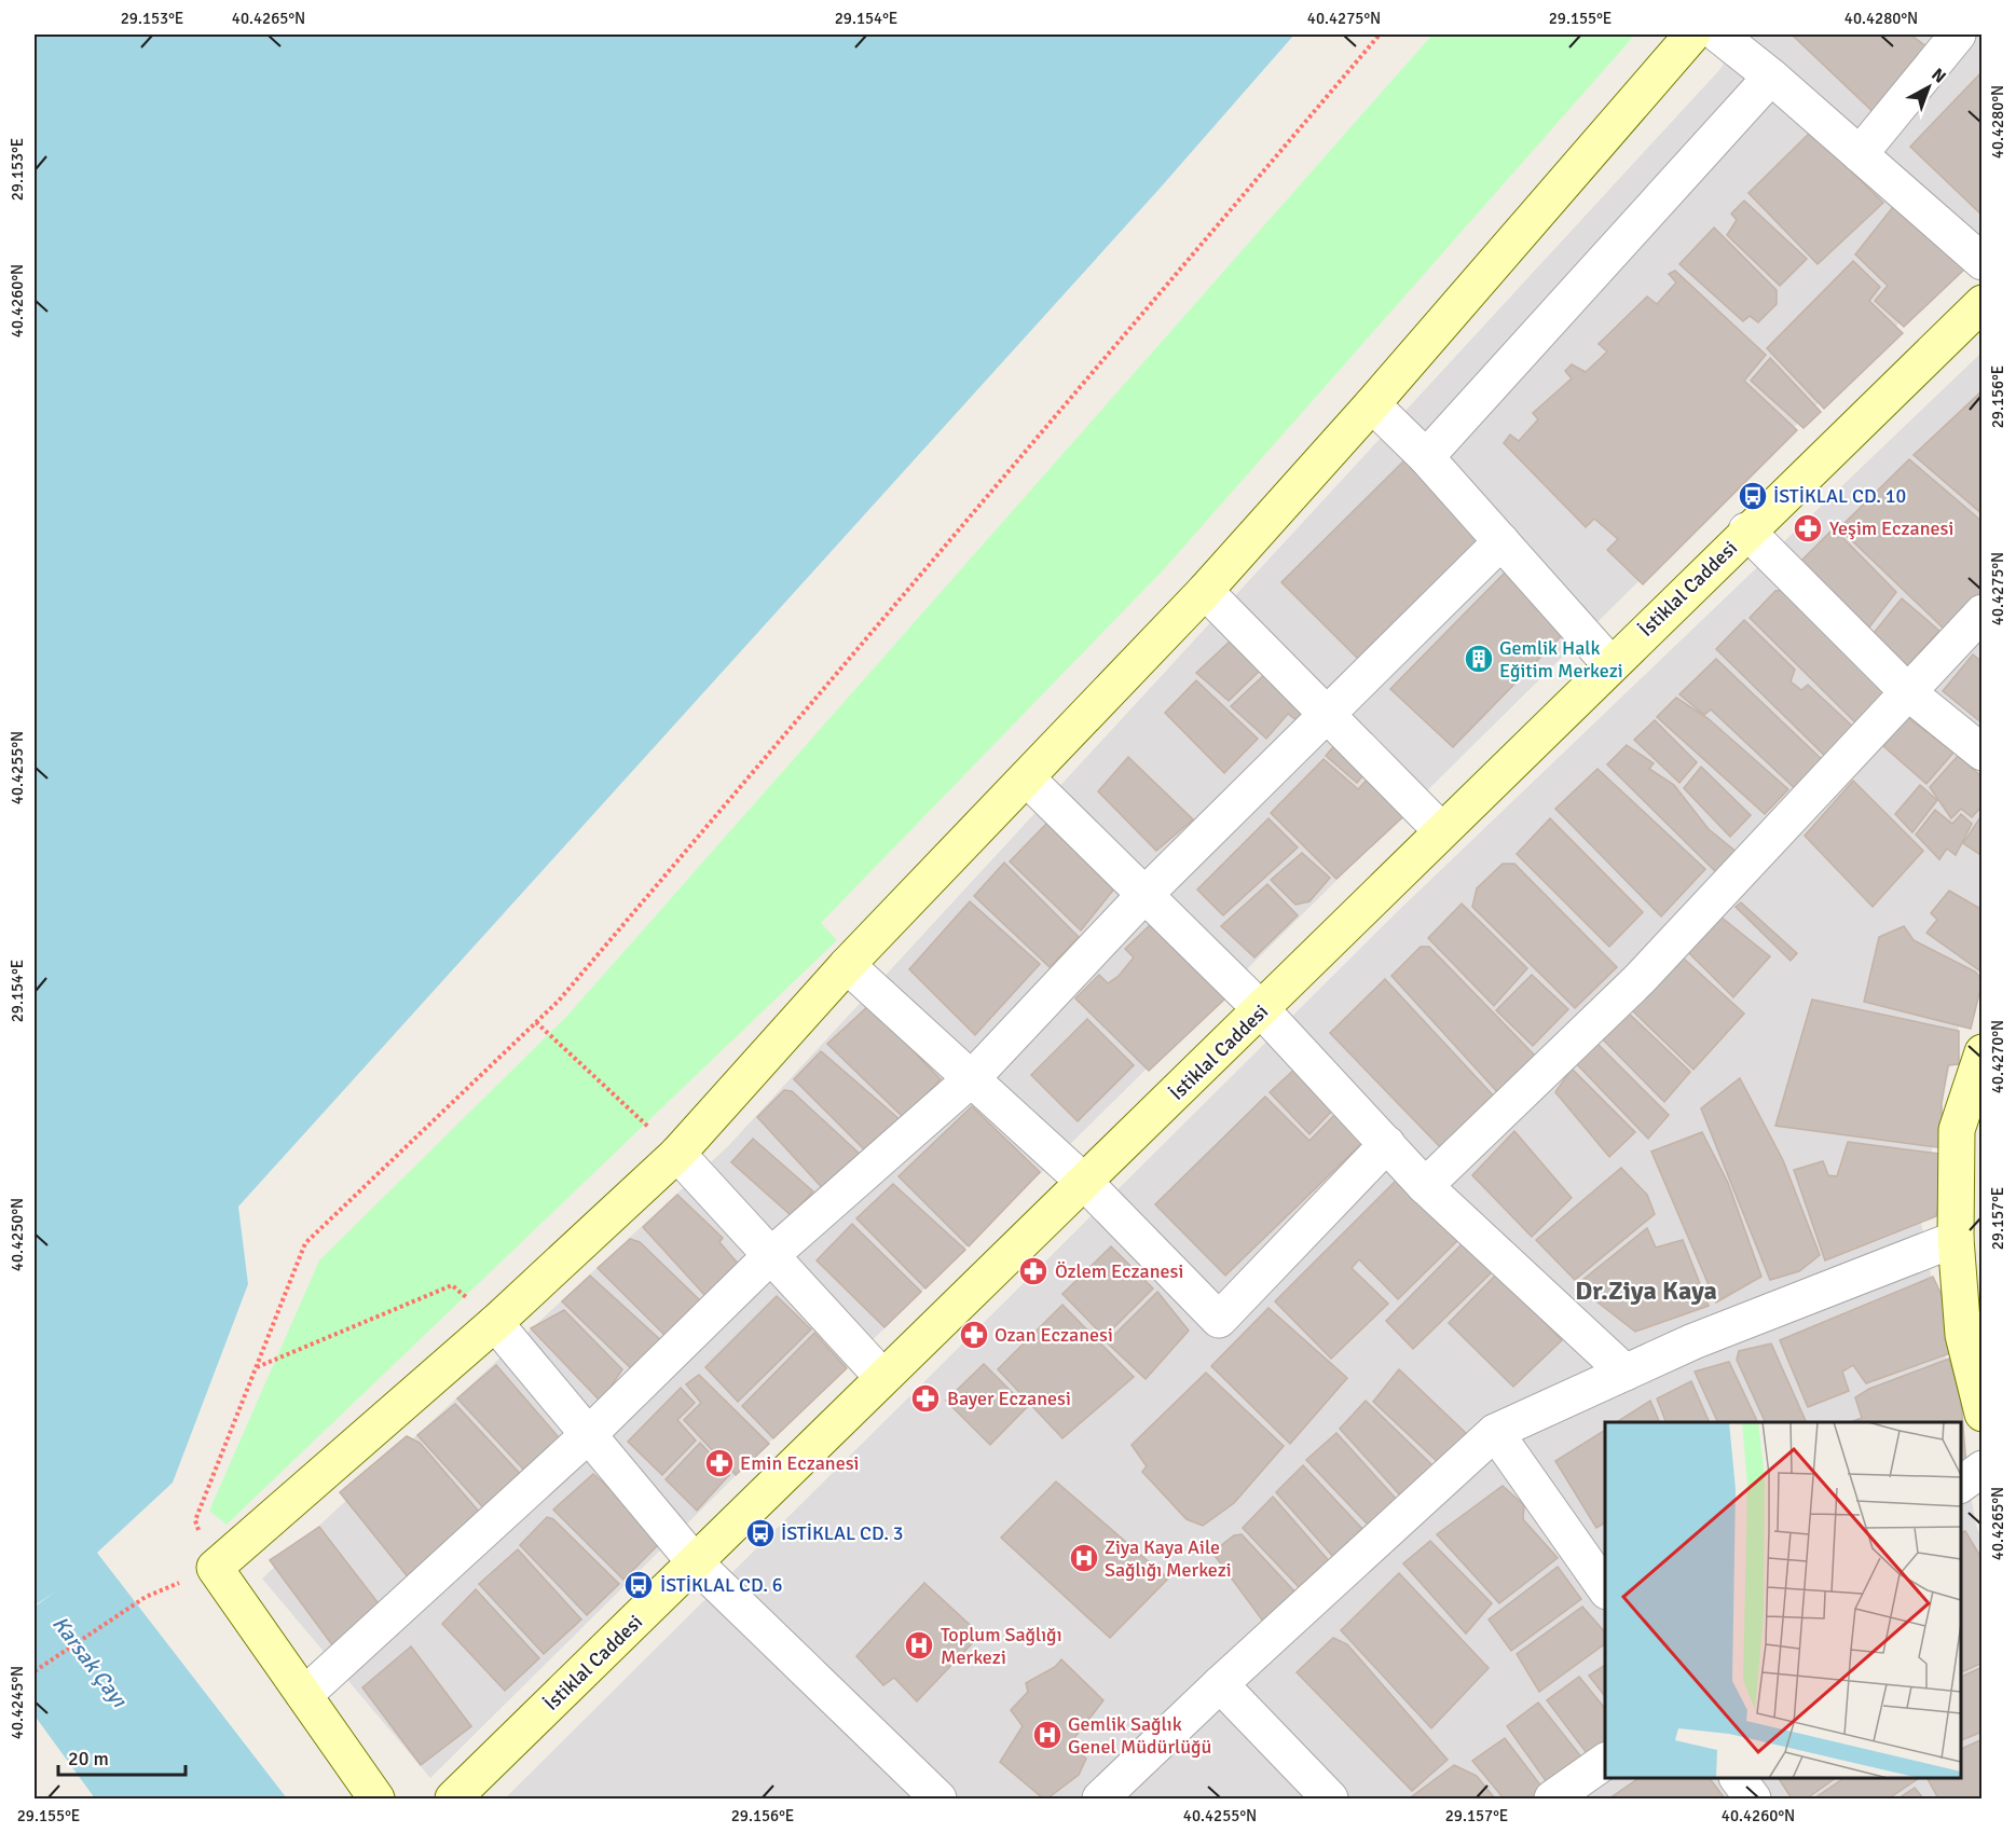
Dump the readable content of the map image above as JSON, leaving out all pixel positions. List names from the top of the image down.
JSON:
{
  "streets": {
    "street": ["İstiklal Caddesi"]
  },
  "districts": ["Dr.Ziya Kaya"],
  "water": ["Karsak Çayı"],
  "places": {
    "bus stop": ["İSTİKLAL CD. 10", "İSTİKLAL CD. 3", "İSTİKLAL CD. 6"],
    "pharmacy": [
      "Yeşim Eczanesi",
      "Özlem Eczanesi",
      "Ozan Eczanesi",
      "Bayer Eczanesi",
      "Emin Eczanesi"
    ],
    "building": ["Gemlik Halk Eğitim Merkezi"],
    "hospital": ["Ziya Kaya Aile Sağlığı Merkezi", "Toplum Sağlığı Merkezi", "Gemlik Sağlık Genel Müdürlüğü"]
  },
  "scale_bar": "20 m",
  "north": "top right",
  "coordinates": [
    "29.153°E",
    "40.4265°N",
    "29.154°E",
    "40.4275°N",
    "29.155°E",
    "40.4280°N",
    "40.4260°N",
    "29.156°E",
    "40.4255°N",
    "40.4270°N",
    "29.157°E",
    "40.4250°N",
    "40.4245°N"
  ]
}
